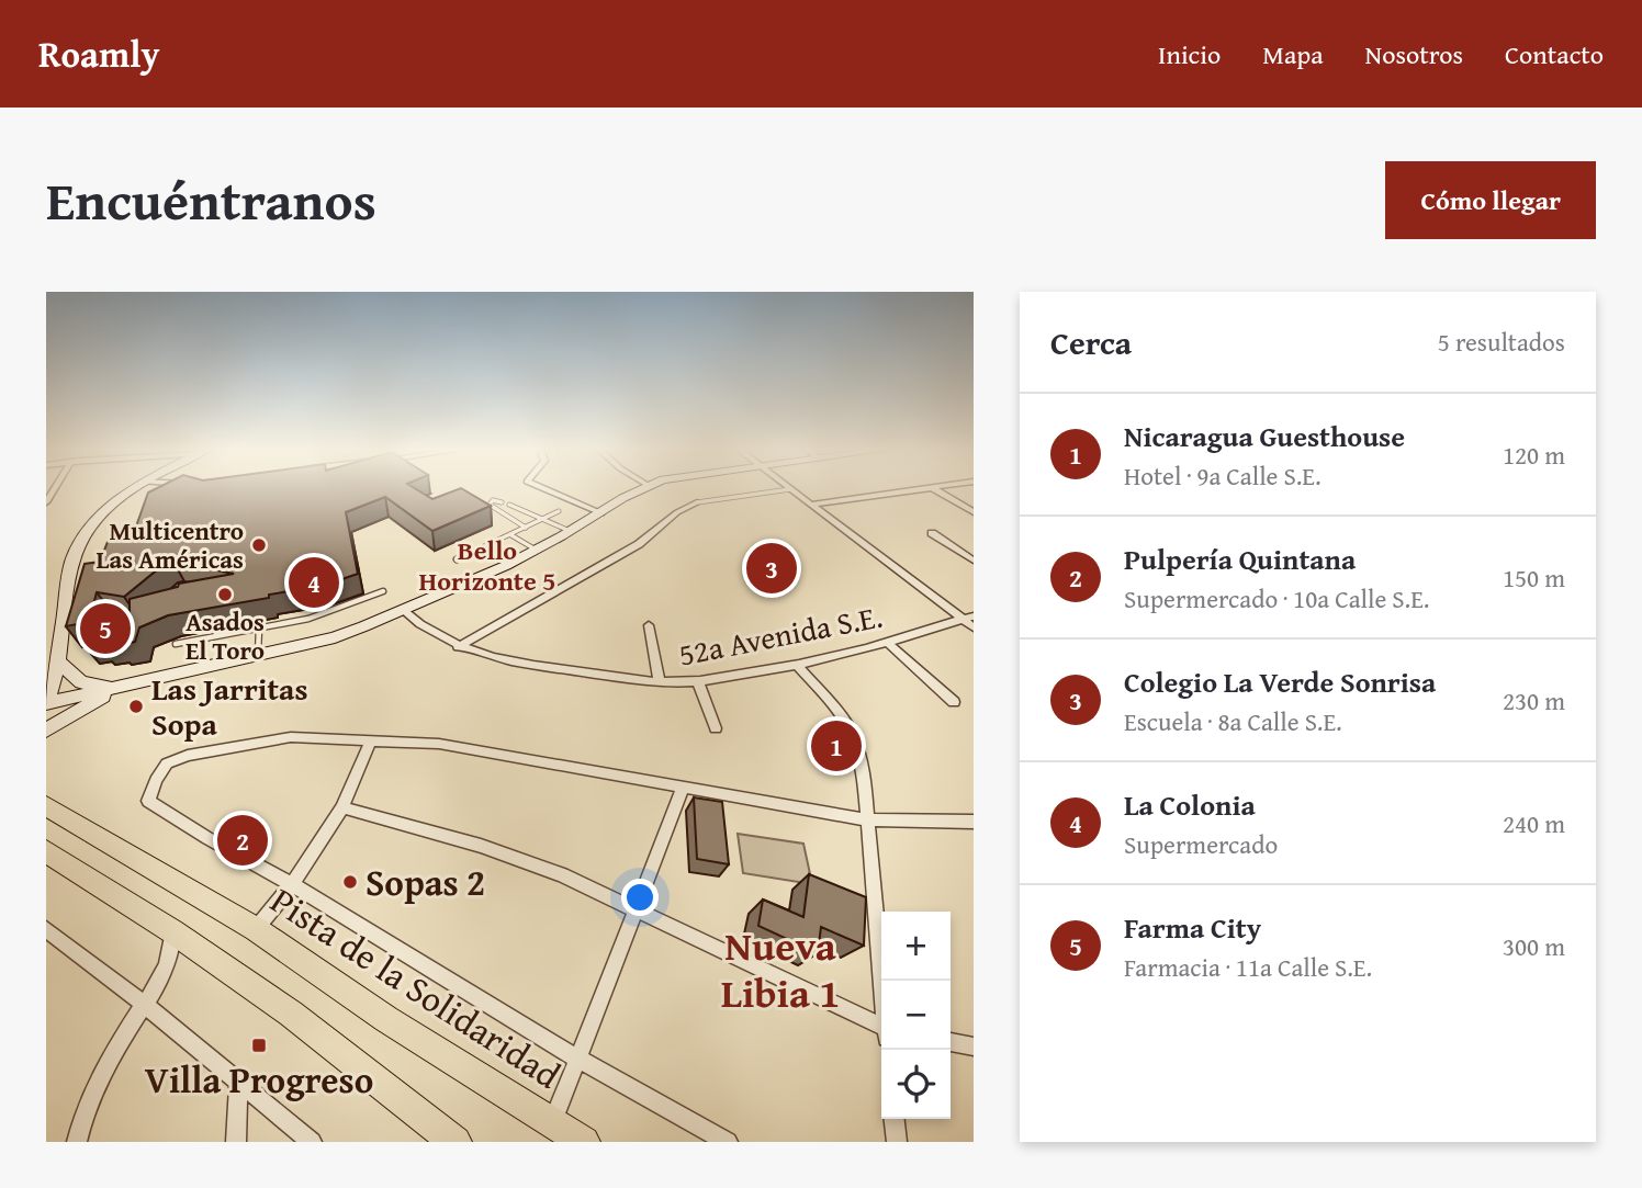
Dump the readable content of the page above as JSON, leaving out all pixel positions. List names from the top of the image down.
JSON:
{
  "streets": {
    "main road": ["Pista de la Solidaridad"],
    "street": ["52a Avenida S.E."]
  },
  "districts": ["Bello Horizonte 5", "Nueva Libia 1"],
  "places": {
    "other": [
      "Multicentro Las Américas",
      "Asados El Toro",
      "Las Jarritas Sopa",
      "Sopas 2"
    ],
    "transit": ["Villa Progreso"]
  },
  "page": {
    "header": "Roamly",
    "nav": [
      "Inicio",
      "Mapa",
      "Nosotros",
      "Contacto"
    ],
    "title": "Encuéntranos",
    "buttons": "Cómo llegar",
    "heading": ["Cerca", "5 resultados"],
    "list": [
      {
        "mark": "1",
        "name": "Nicaragua Guesthouse",
        "note": "Hotel · 9a Calle S.E.",
        "value": "120 m"
      },
      {
        "mark": "2",
        "name": "Pulpería Quintana",
        "note": "Supermercado · 10a Calle S.E.",
        "value": "150 m"
      },
      {
        "mark": "3",
        "name": "Colegio La Verde Sonrisa",
        "note": "Escuela · 8a Calle S.E.",
        "value": "230 m"
      },
      {
        "mark": "4",
        "name": "La Colonia",
        "note": "Supermercado",
        "value": "240 m"
      },
      {
        "mark": "5",
        "name": "Farma City",
        "note": "Farmacia · 11a Calle S.E.",
        "value": "300 m"
      }
    ],
    "pins": [
      "3",
      "4",
      "5",
      "1",
      "2"
    ],
    "map_buttons": ["+", "−"]
  }
}
